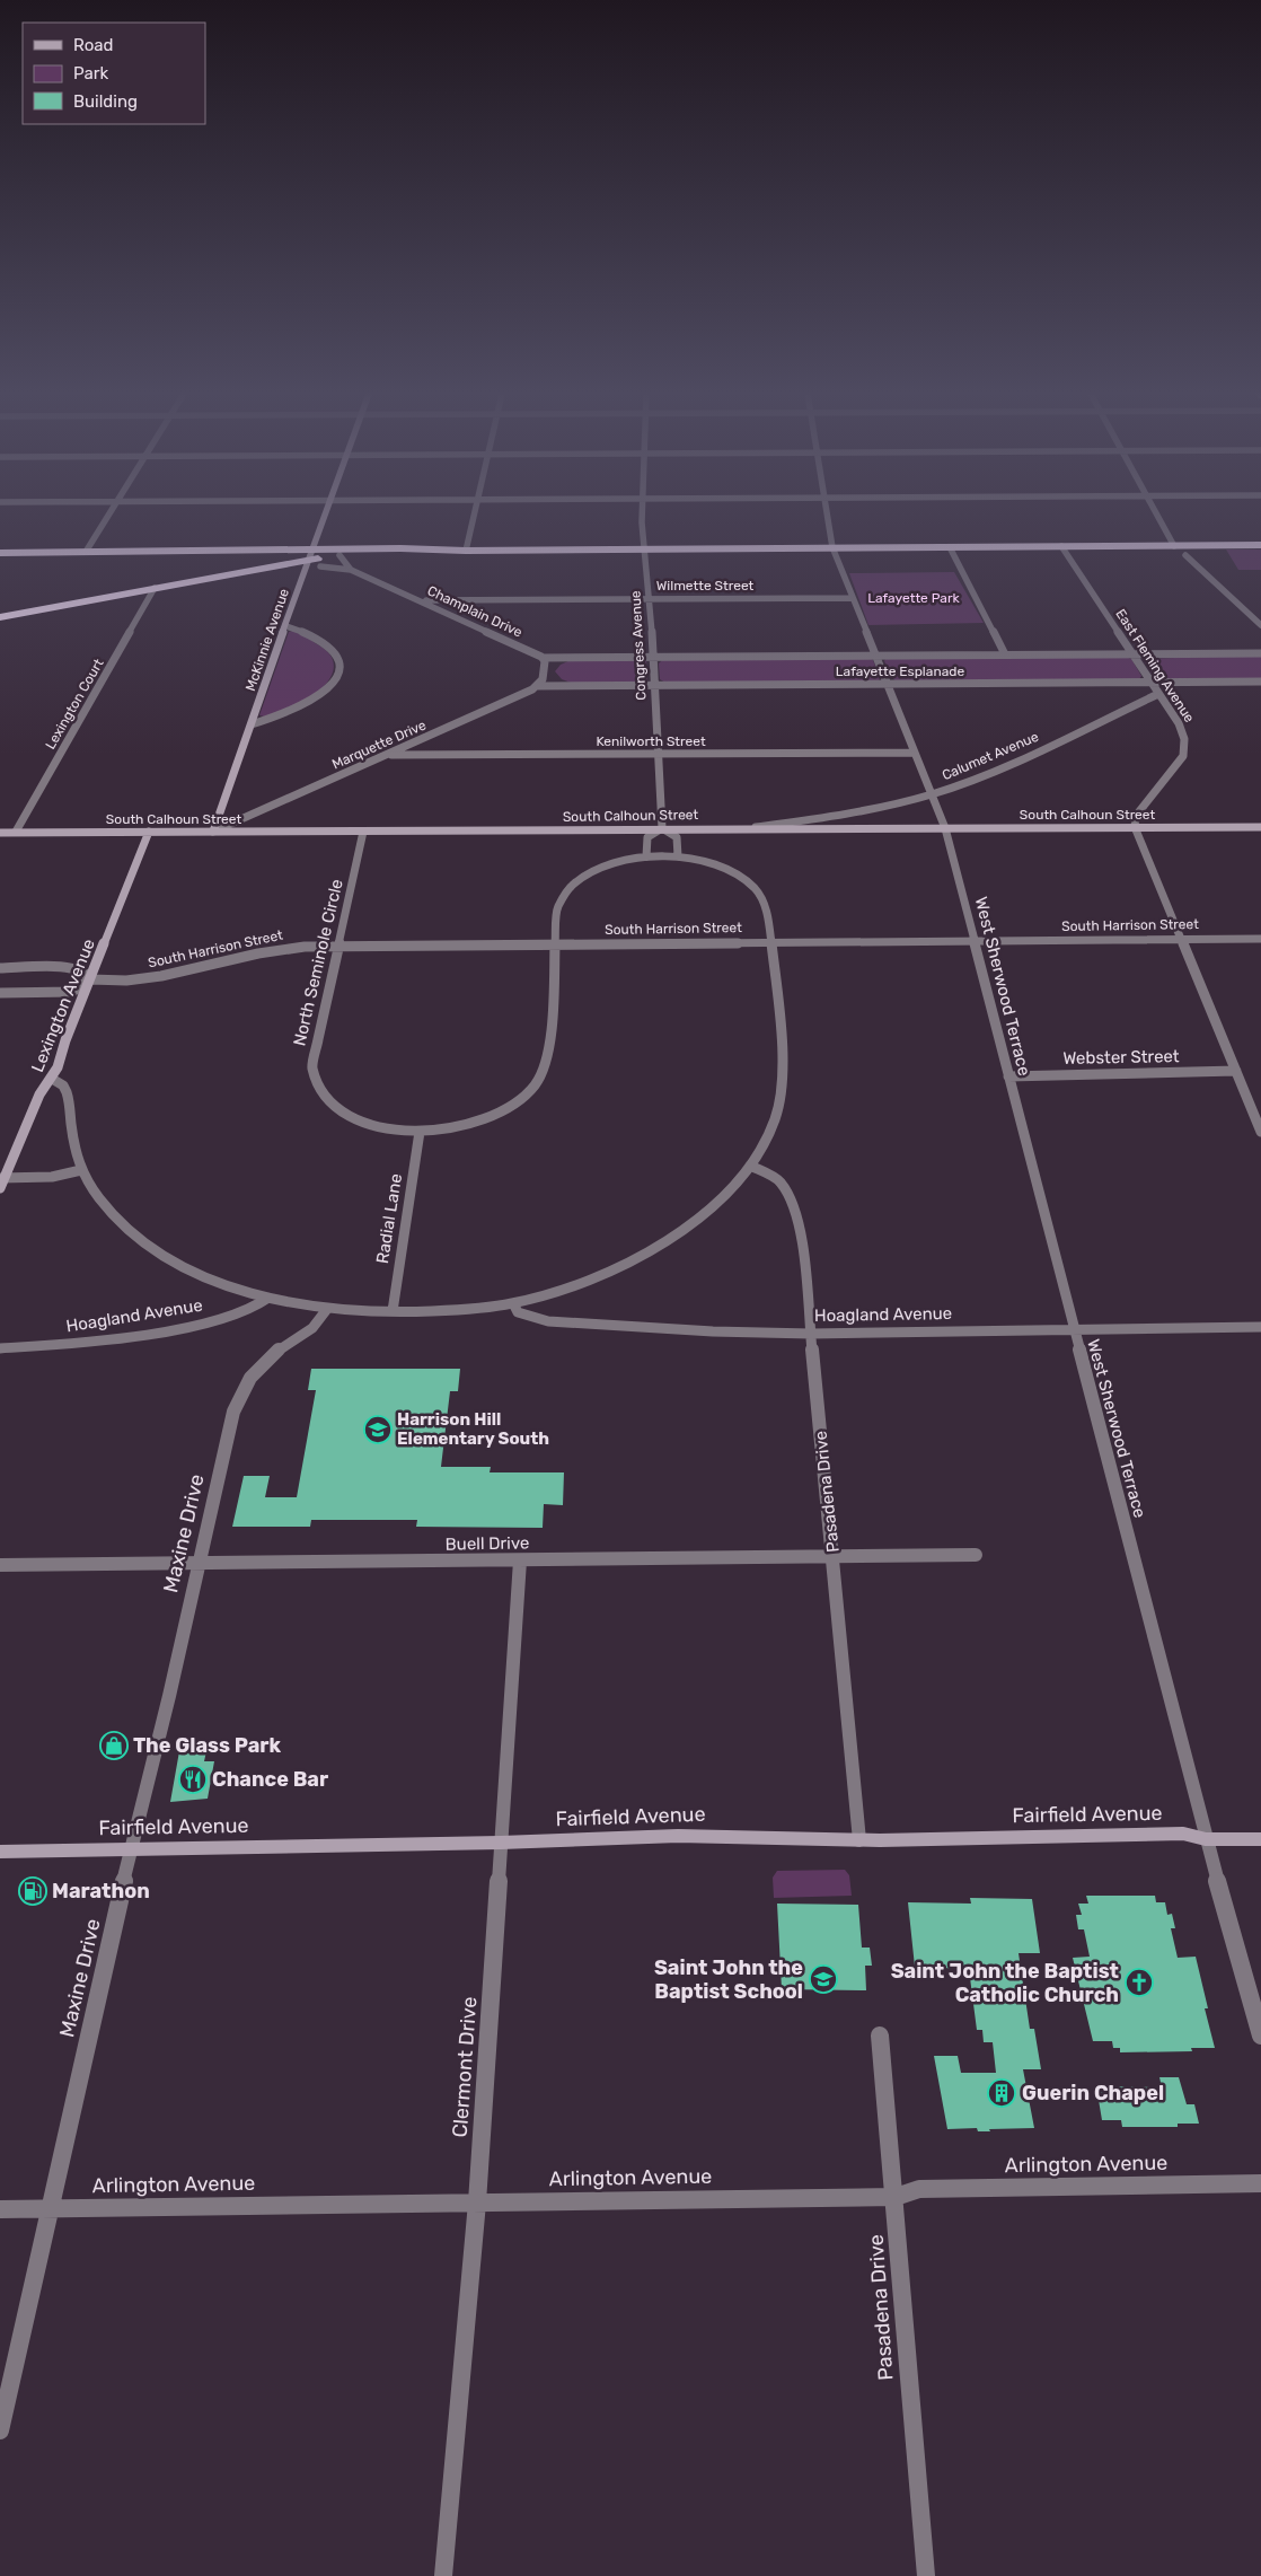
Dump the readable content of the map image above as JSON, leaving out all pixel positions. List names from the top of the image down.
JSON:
{
  "streets": {
    "street": [
      "Wilmette Street",
      "Champlain Drive",
      "McKinnie Avenue",
      "Congress Avenue",
      "East Fleming Avenue",
      "Lafayette Esplanade",
      "Lexington Court",
      "Kenilworth Street",
      "Marquette Drive",
      "Calumet Avenue",
      "South Calhoun Street",
      "South Harrison Street",
      "North Seminole Circle",
      "West Sherwood Terrace",
      "Lexington Avenue",
      "Webster Street",
      "Radial Lane",
      "Hoagland Avenue",
      "Pasadena Drive",
      "Maxine Drive",
      "Buell Drive",
      "Fairfield Avenue",
      "Clermont Drive",
      "Arlington Avenue"
    ]
  },
  "crossings": [
    ["Wilmette Street", "Champlain Drive"],
    ["Wilmette Street", "Congress Avenue"],
    ["Wilmette Street", "West Sherwood Terrace"],
    ["Champlain Drive", "Lafayette Esplanade"],
    ["McKinnie Avenue", "Marquette Drive"],
    ["McKinnie Avenue", "South Calhoun Street"],
    ["Congress Avenue", "Lafayette Esplanade"],
    ["Congress Avenue", "Kenilworth Street"],
    ["Congress Avenue", "South Calhoun Street"],
    ["East Fleming Avenue", "Lafayette Esplanade"],
    ["East Fleming Avenue", "Calumet Avenue"],
    ["East Fleming Avenue", "South Calhoun Street"],
    ["Lafayette Esplanade", "Marquette Drive"],
    ["Lafayette Esplanade", "West Sherwood Terrace"],
    ["Lexington Court", "South Calhoun Street"],
    ["Kenilworth Street", "Marquette Drive"],
    ["Kenilworth Street", "West Sherwood Terrace"],
    ["Marquette Drive", "South Calhoun Street"],
    ["Calumet Avenue", "South Calhoun Street"],
    ["Calumet Avenue", "West Sherwood Terrace"],
    ["South Calhoun Street", "North Seminole Circle"],
    ["South Calhoun Street", "West Sherwood Terrace"],
    ["South Calhoun Street", "Lexington Avenue"],
    ["South Harrison Street", "North Seminole Circle"],
    ["South Harrison Street", "West Sherwood Terrace"],
    ["South Harrison Street", "Lexington Avenue"],
    ["North Seminole Circle", "Lexington Avenue"],
    ["North Seminole Circle", "Radial Lane"],
    ["North Seminole Circle", "Hoagland Avenue"],
    ["North Seminole Circle", "Pasadena Drive"],
    ["North Seminole Circle", "Maxine Drive"],
    ["West Sherwood Terrace", "Webster Street"],
    ["West Sherwood Terrace", "Hoagland Avenue"],
    ["West Sherwood Terrace", "Fairfield Avenue"],
    ["Hoagland Avenue", "Pasadena Drive"],
    ["Pasadena Drive", "Buell Drive"],
    ["Pasadena Drive", "Fairfield Avenue"],
    ["Pasadena Drive", "Arlington Avenue"],
    ["Maxine Drive", "Buell Drive"],
    ["Maxine Drive", "Fairfield Avenue"],
    ["Maxine Drive", "Arlington Avenue"],
    ["Buell Drive", "Clermont Drive"],
    ["Fairfield Avenue", "Clermont Drive"],
    ["Clermont Drive", "Arlington Avenue"]
  ],
  "parks": ["Lafayette Park"],
  "places": {
    "school or university": ["Harrison Hill Elementary South", "Saint John the Baptist School"],
    "shop": ["The Glass Park"],
    "restaurant": ["Chance Bar"],
    "fuel station": ["Marathon"],
    "church": ["Saint John the Baptist Catholic Church"],
    "building": ["Guerin Chapel"]
  },
  "legend": ["Road", "Park", "Building"]
}
